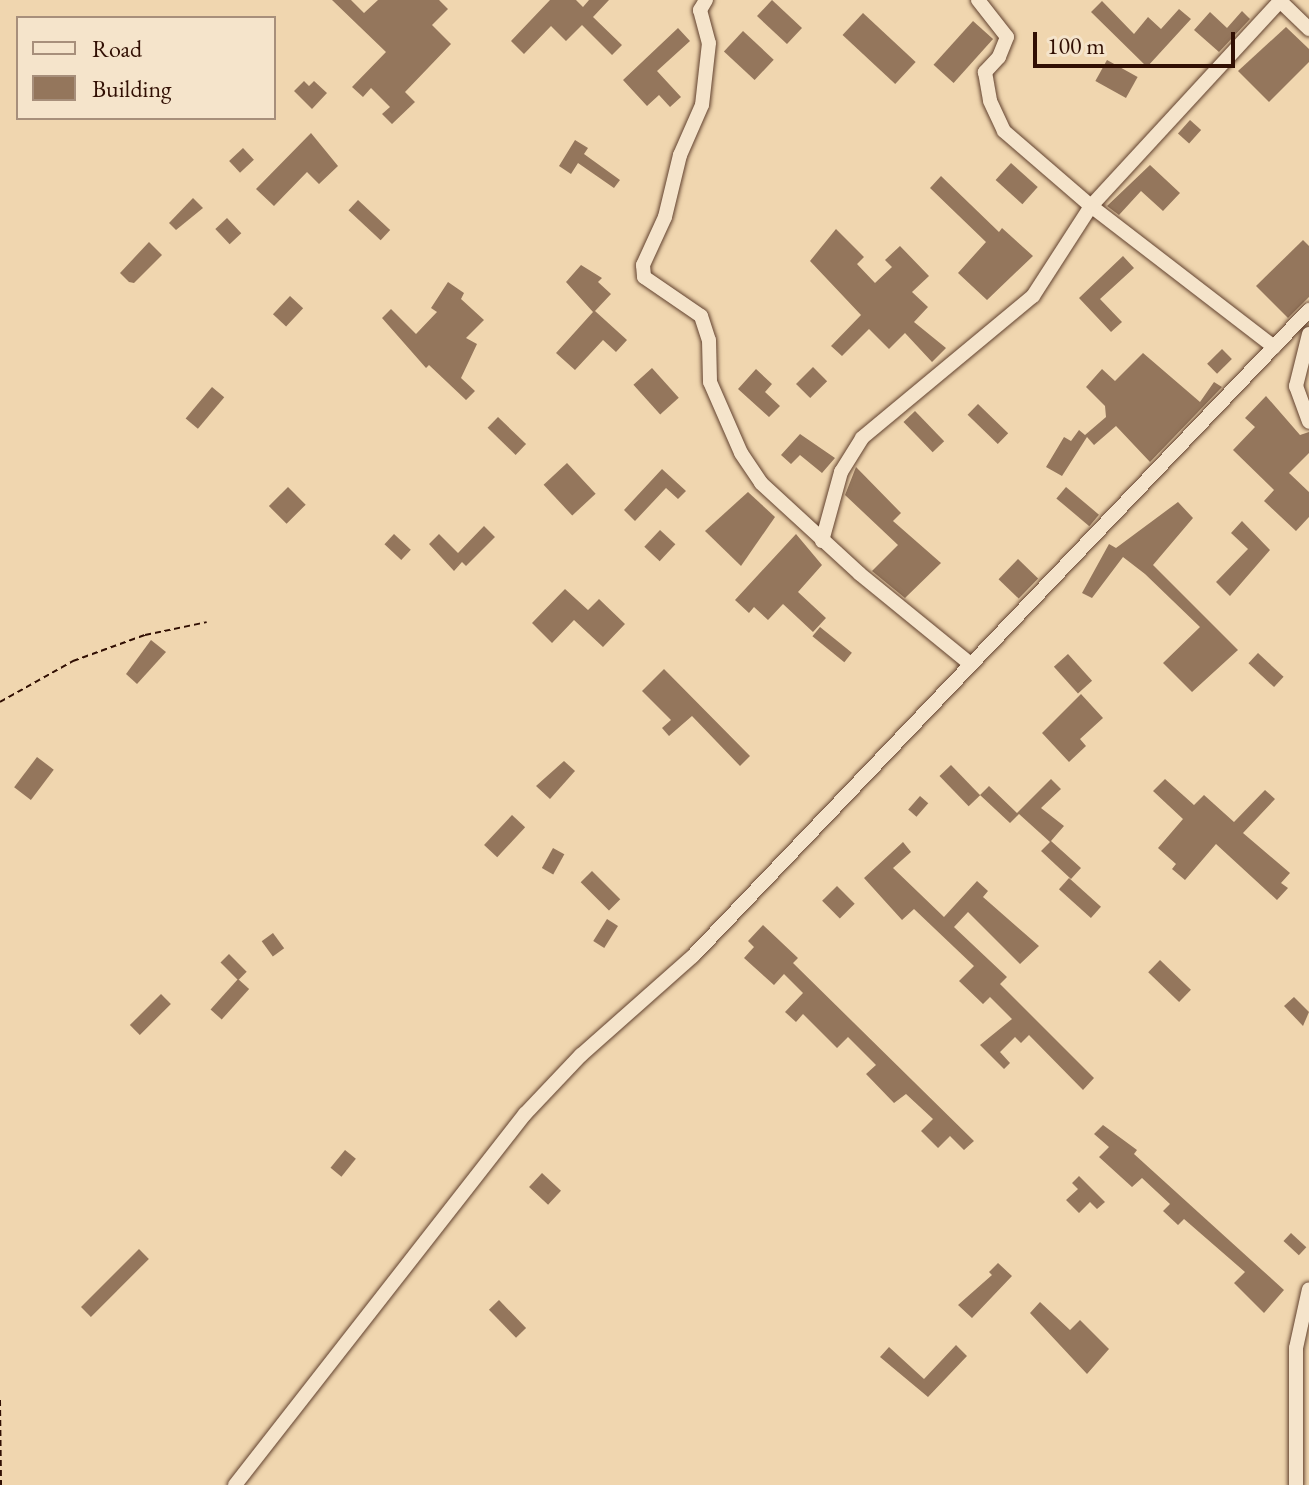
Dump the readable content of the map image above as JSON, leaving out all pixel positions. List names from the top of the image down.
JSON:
{
  "legend": ["Road", "Building"],
  "scale_bar": "100 m"
}
